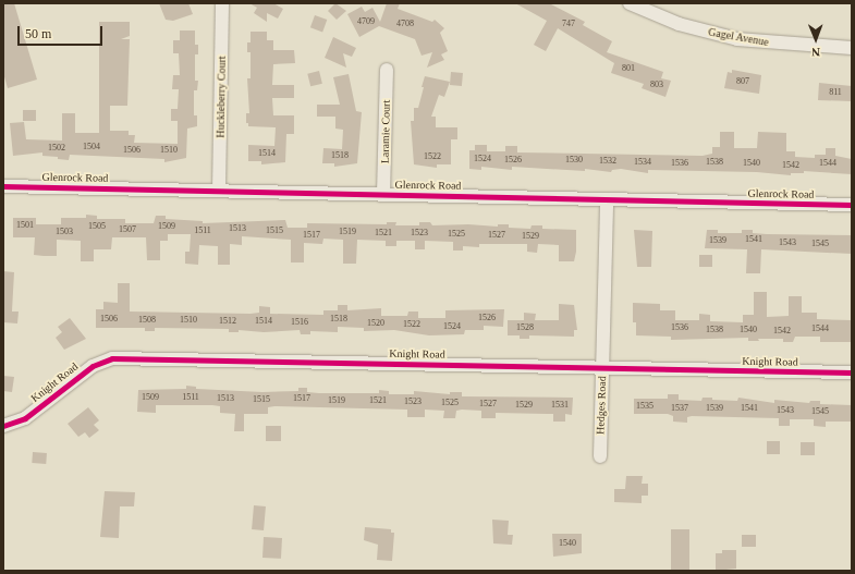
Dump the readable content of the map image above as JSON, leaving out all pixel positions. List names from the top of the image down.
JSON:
{
  "streets": {
    "street": [
      "Gagel Avenue",
      "Huckleberry Court",
      "Laramie Court",
      "Glenrock Road",
      "Knight Road",
      "Hedges Road"
    ]
  },
  "crossings": [
    ["Huckleberry Court", "Glenrock Road"],
    ["Laramie Court", "Glenrock Road"],
    ["Glenrock Road", "Hedges Road"],
    ["Knight Road", "Hedges Road"]
  ],
  "house_numbers": [
    "4709",
    "4708",
    "747",
    "801",
    "807",
    "803",
    "811",
    "1504",
    "1502",
    "1506",
    "1510",
    "1514",
    "1518",
    "1522",
    "1524",
    "1526",
    "1530",
    "1532",
    "1534",
    "1538",
    "1536",
    "1540",
    "1544",
    "1542",
    "1501",
    "1505",
    "1509",
    "1513",
    "1507",
    "1511",
    "1515",
    "1503",
    "1519",
    "1521",
    "1523",
    "1525",
    "1517",
    "1527",
    "1529",
    "1541",
    "1539",
    "1543",
    "1545",
    "1526",
    "1506",
    "1518",
    "1508",
    "1510",
    "1512",
    "1514",
    "1516",
    "1520",
    "1522",
    "1524",
    "1528",
    "1536",
    "1544",
    "1538",
    "1540",
    "1542",
    "1509",
    "1511",
    "1513",
    "1517",
    "1515",
    "1519",
    "1521",
    "1523",
    "1525",
    "1527",
    "1529",
    "1531",
    "1535",
    "1537",
    "1539",
    "1541",
    "1543",
    "1545",
    "1540"
  ],
  "scale_bar": "50 m",
  "north": "bottom"
}
